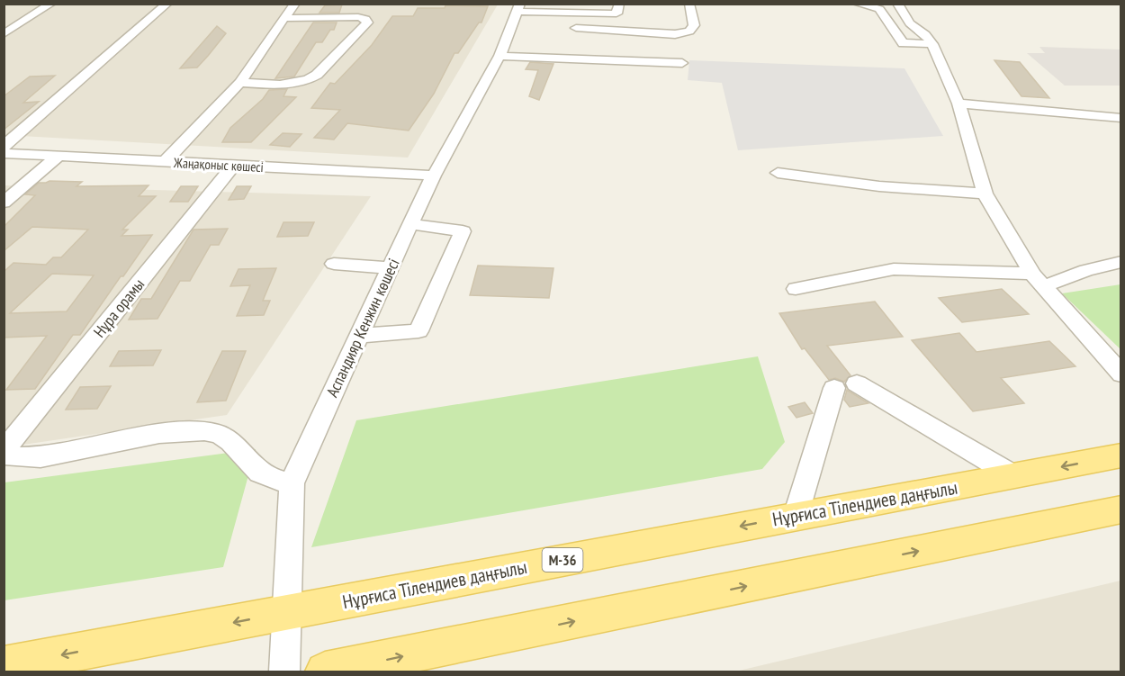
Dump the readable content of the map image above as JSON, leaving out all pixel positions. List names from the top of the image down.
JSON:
{
  "streets": {
    "main road": ["Нұрғиса Тілендиев даңғылы", "M-36"],
    "street": ["Жаңақоныс көшесі", "Нұра орамы", "Аспандияр Кенжин көшесі"]
  },
  "crossings": [
    ["Жаңақоныс көшесі", "Нұра орамы"],
    ["Жаңақоныс көшесі", "Аспандияр Кенжин көшесі"],
    ["Аспандияр Кенжин көшесі", "Нұрғиса Тілендиев даңғылы"]
  ]
}
